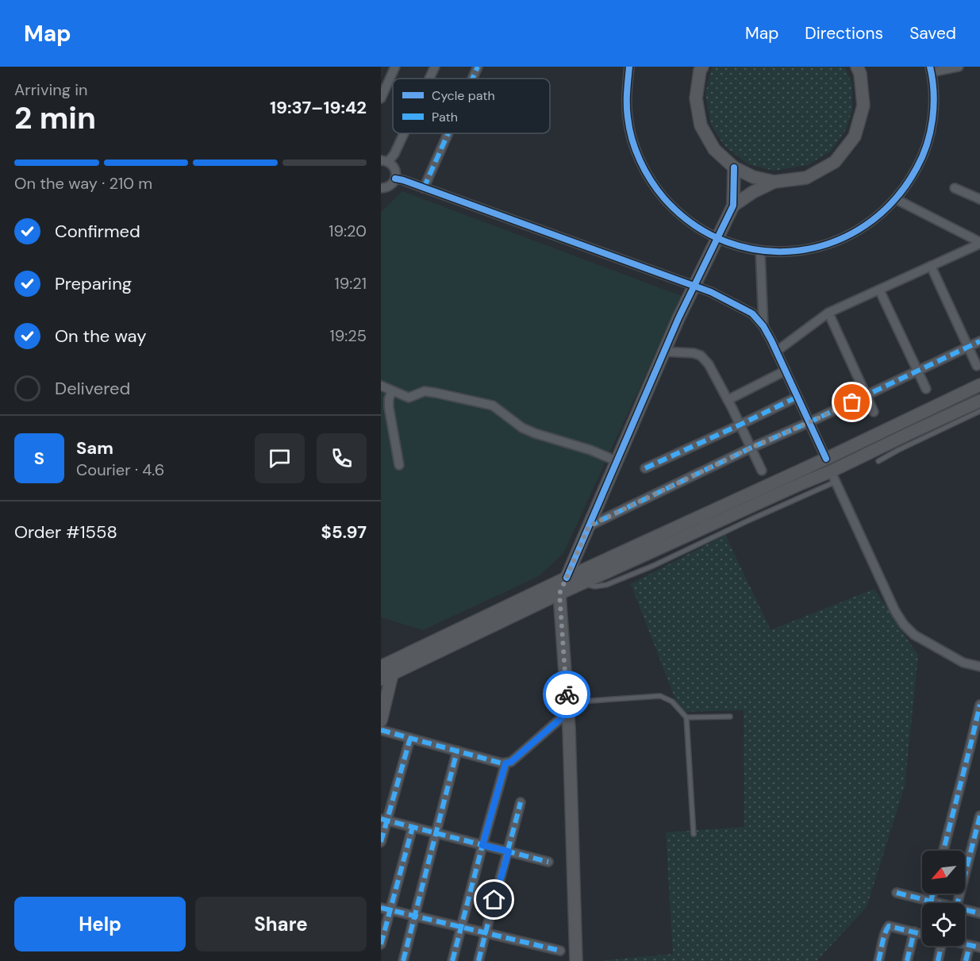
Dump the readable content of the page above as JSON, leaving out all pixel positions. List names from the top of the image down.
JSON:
{
  "legend": ["Cycle path", "Path"],
  "north": "bottom left",
  "page": {
    "header": "Map",
    "nav": ["Map", "Directions", "Saved"],
    "heading": ["2 min", "Arriving in", "19:37–19:42"],
    "panel": [
      "Sam",
      "Courier · 4.6",
      "Order #1558",
      "$5.97"
    ],
    "bar": "On the way · 210 m",
    "list": [
      ["Confirmed", "19:20"],
      ["Preparing", "19:21"],
      ["On the way", "19:25"],
      "Delivered"
    ],
    "round": "S",
    "buttons": ["Help", "Share"]
  }
}
